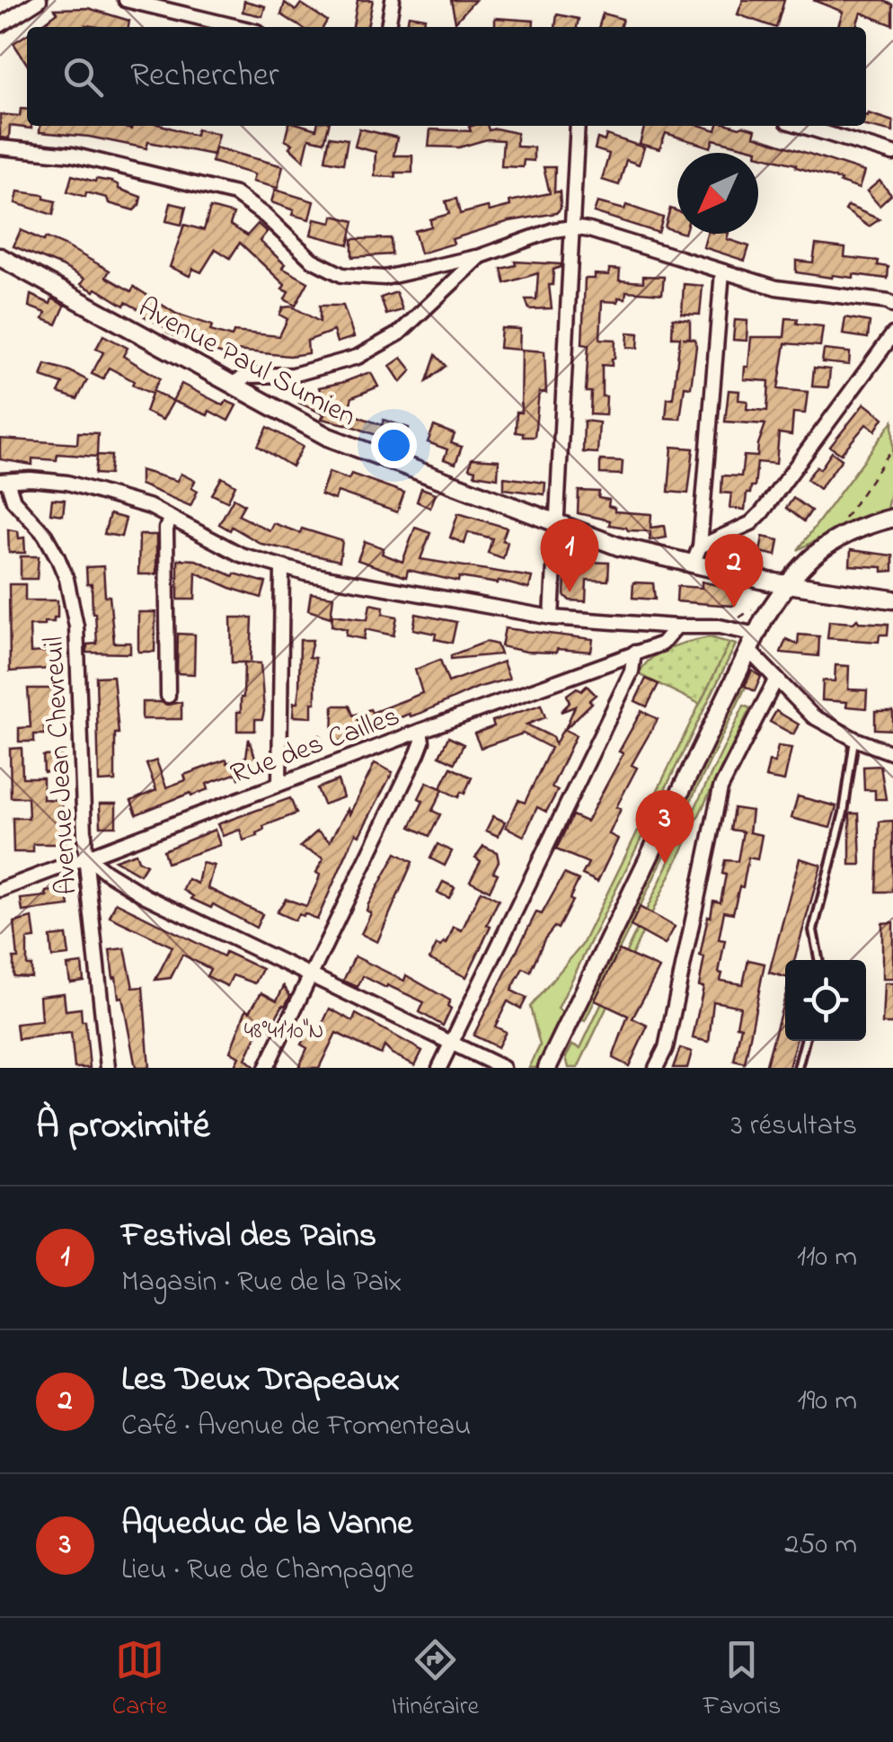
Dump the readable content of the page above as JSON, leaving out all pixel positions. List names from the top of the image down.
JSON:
{
  "streets": {
    "street": ["Avenue Paul Sumien", "Rue des Cailles", "Avenue Jean Chevreuil"]
  },
  "crossings": [
    ["Rue des Cailles", "Avenue Jean Chevreuil"]
  ],
  "north": "bottom left",
  "page": {
    "search": "Rechercher",
    "pins": ["1", "2", "3"],
    "heading": ["À proximité", "3 résultats"],
    "list": [
      {
        "mark": "1",
        "name": "Festival des Pains",
        "note": "Magasin · Rue de la Paix",
        "value": "110 m"
      },
      {
        "mark": "2",
        "name": "Les Deux Drapeaux",
        "note": "Café · Avenue de Fromenteau",
        "value": "190 m"
      },
      {
        "mark": "3",
        "name": "Aqueduc de la Vanne",
        "note": "Lieu · Rue de Champagne",
        "value": "250 m"
      }
    ],
    "nav": ["Carte", "Itinéraire", "Favoris"]
  },
  "coordinates": ["48°41'10\"N"]
}
